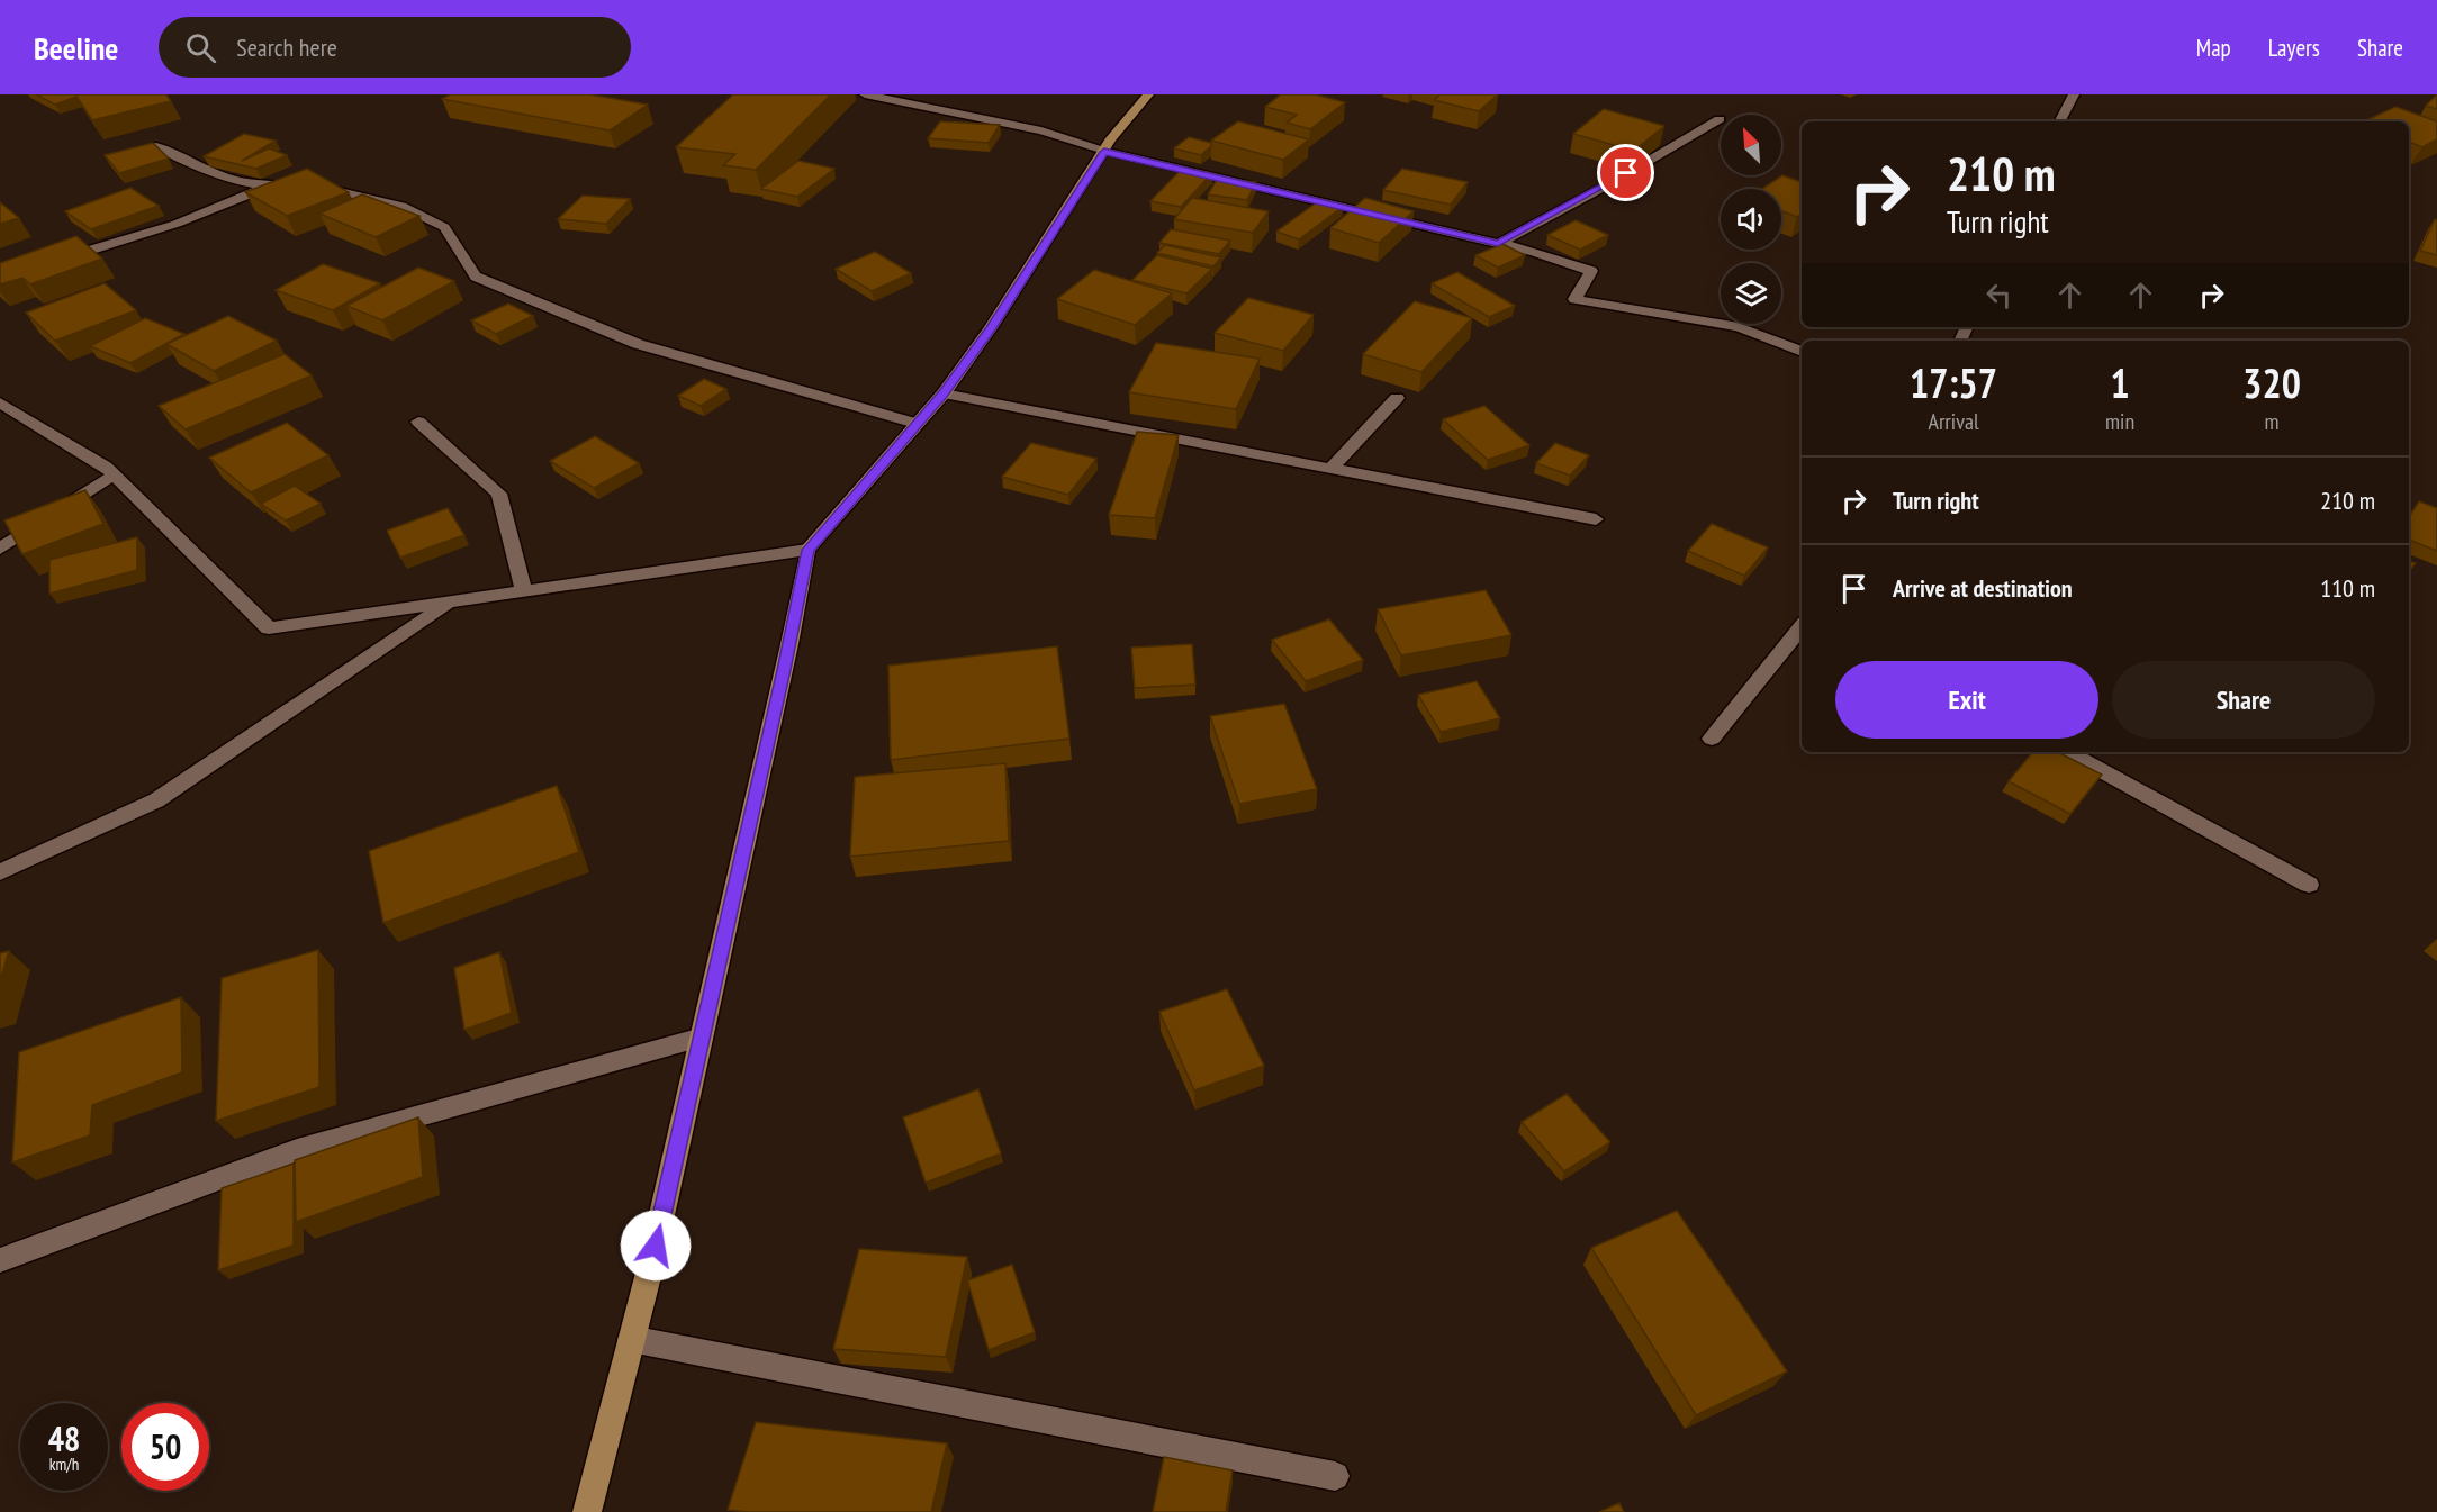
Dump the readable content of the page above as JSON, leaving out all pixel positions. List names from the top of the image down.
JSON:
{
  "north": "top left",
  "page": {
    "header": "Beeline",
    "search": "Search here",
    "nav": ["Map", "Layers", "Share"],
    "turn": ["210 m", "Turn right"],
    "eta": [
      "17:57",
      "Arrival",
      "1",
      "min",
      "320",
      "m"
    ],
    "list": [
      {
        "name": "Turn right",
        "value": "210 m"
      },
      {
        "name": "Arrive at destination",
        "value": "110 m"
      }
    ],
    "buttons": ["Exit", "Share"],
    "speed": "48 km/h",
    "limit": "50"
  }
}
